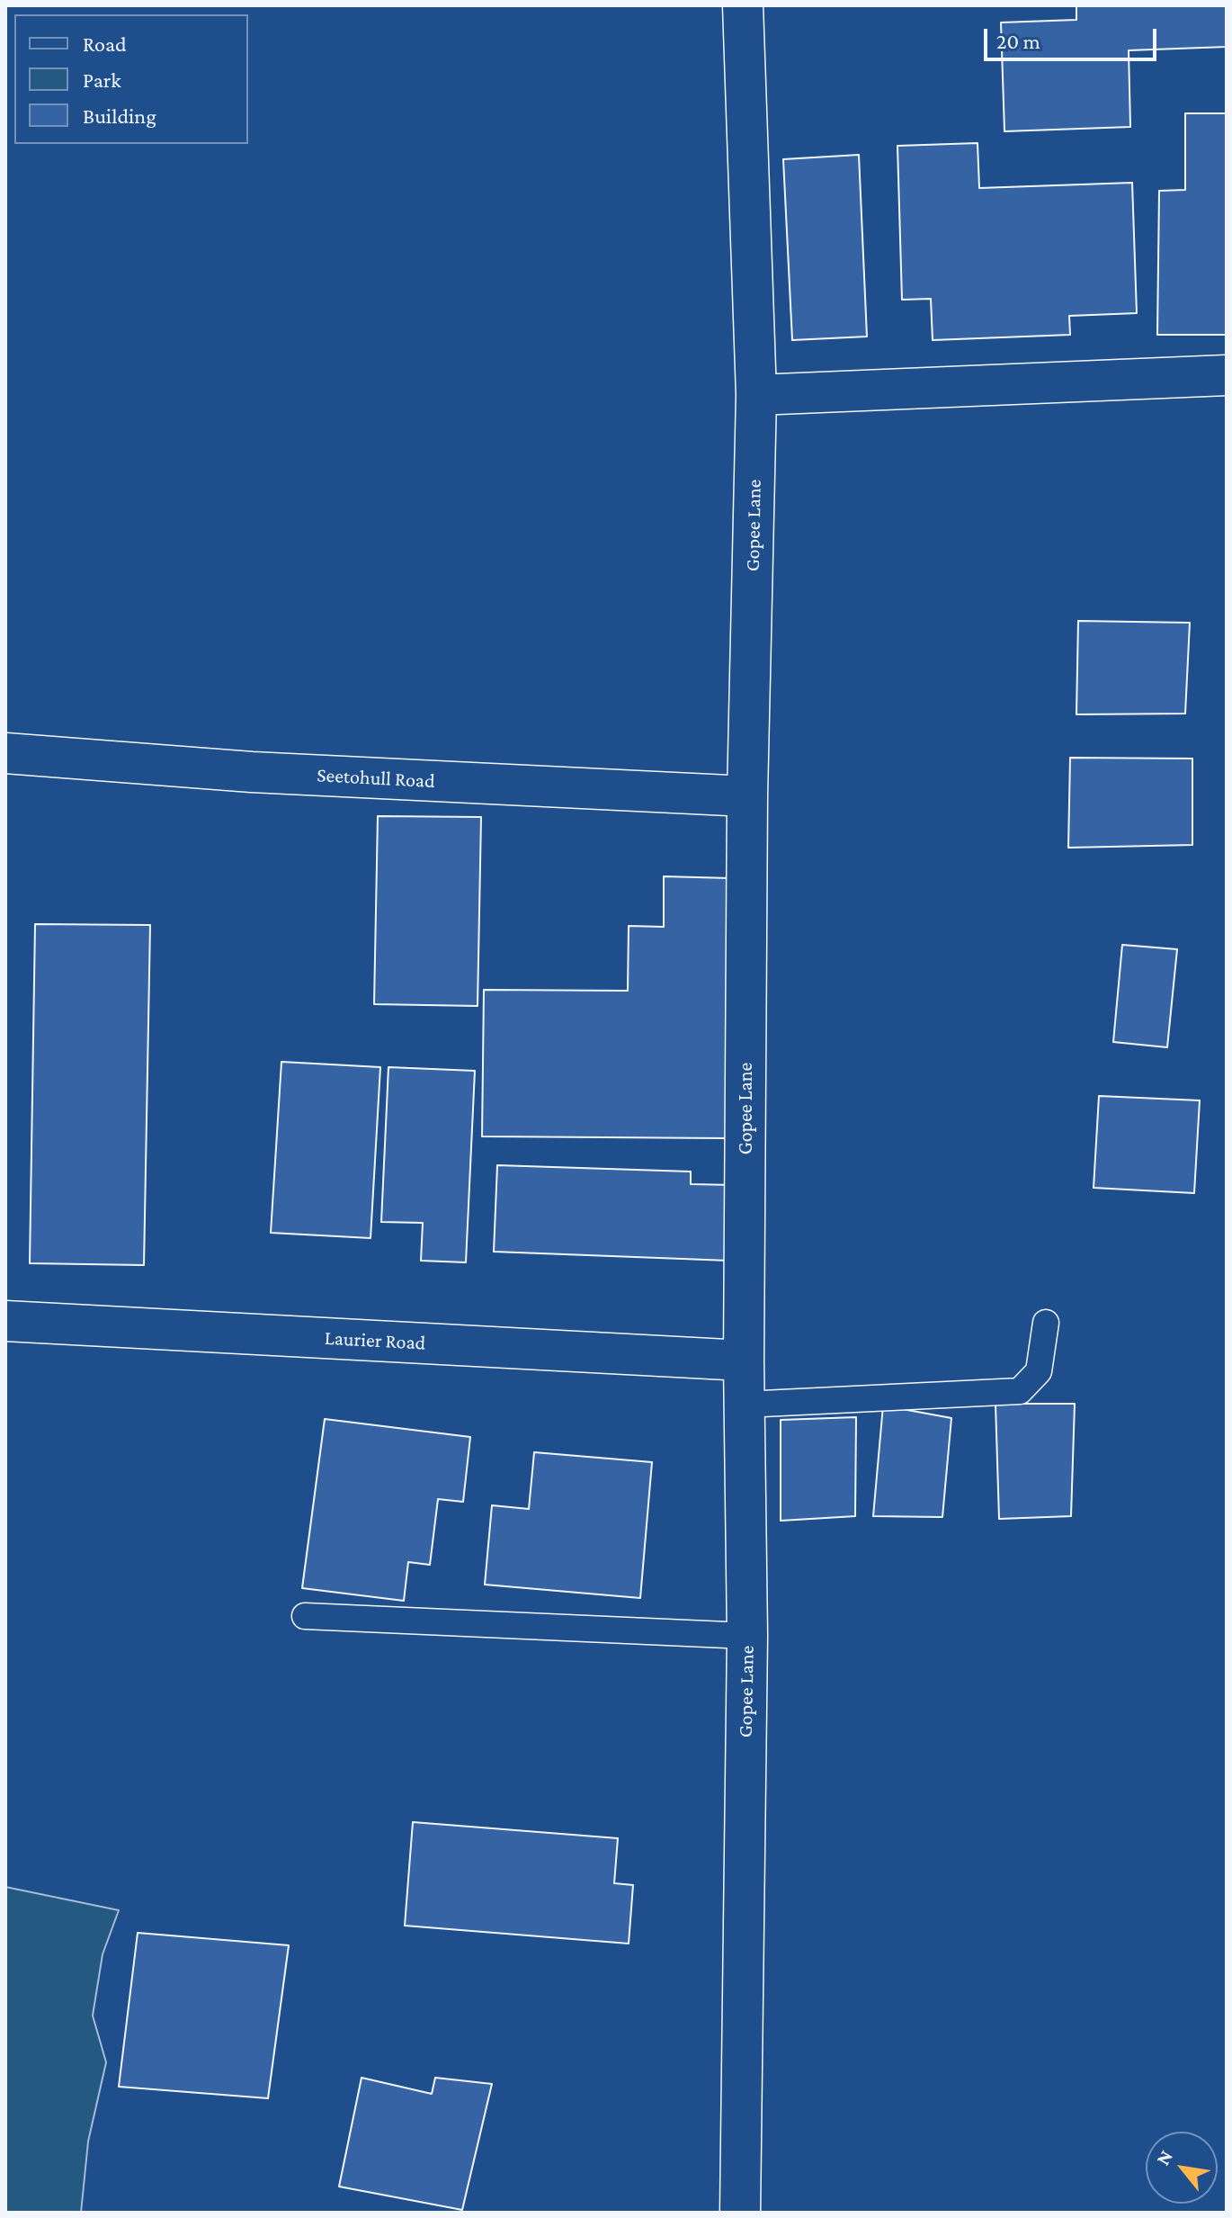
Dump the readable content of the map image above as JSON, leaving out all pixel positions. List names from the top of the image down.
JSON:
{
  "streets": {
    "street": ["Gopee Lane", "Seetohull Road", "Laurier Road"]
  },
  "crossings": [
    ["Gopee Lane", "Seetohull Road"],
    ["Gopee Lane", "Laurier Road"]
  ],
  "legend": ["Road", "Park", "Building"],
  "scale_bar": "20 m",
  "north": "top left"
}
